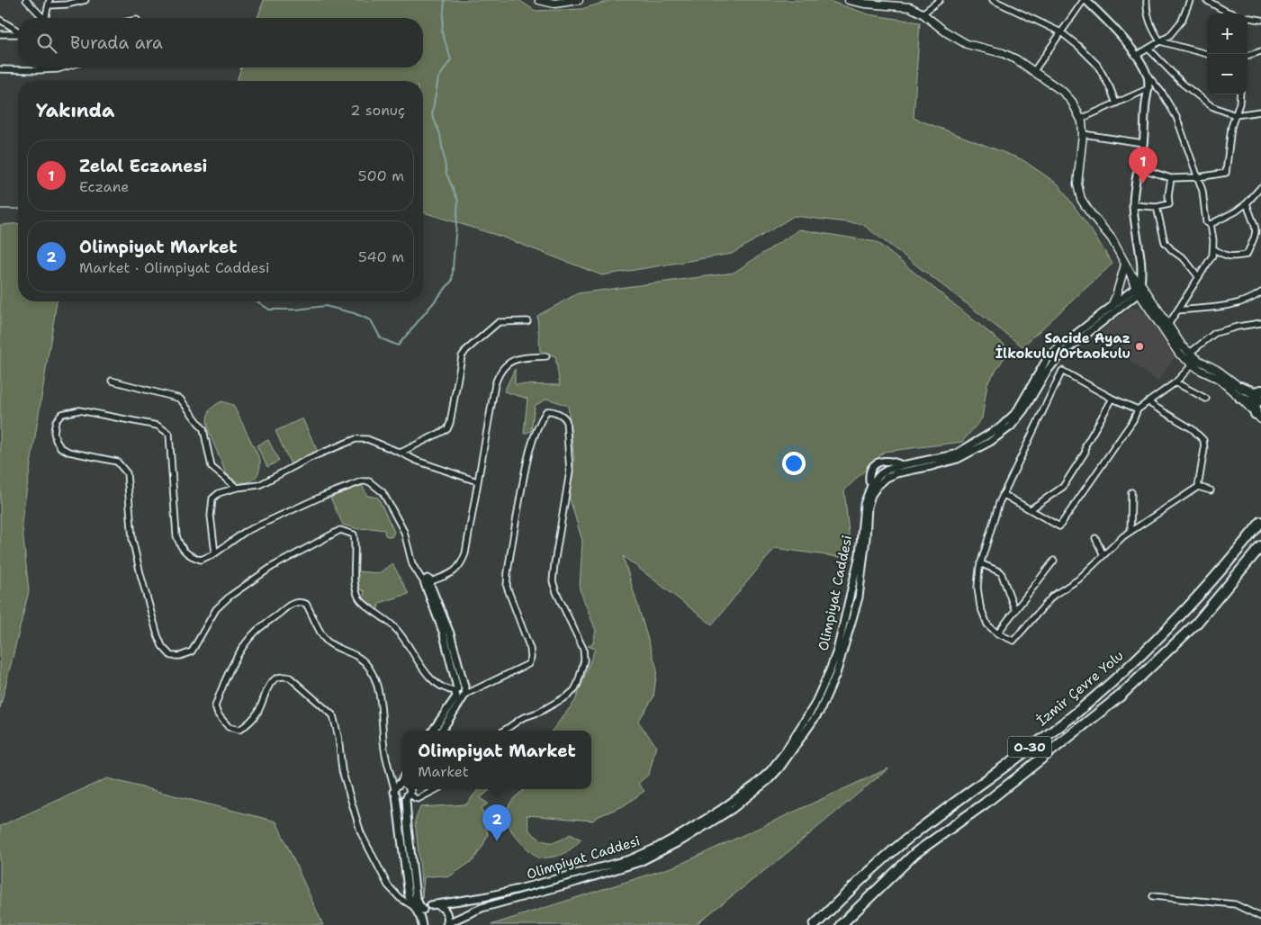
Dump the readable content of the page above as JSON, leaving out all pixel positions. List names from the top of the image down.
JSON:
{
  "streets": {
    "highway": ["İzmir Çevre Yolu", "O-30"],
    "street": ["Olimpiyat Caddesi"]
  },
  "places": ["Sacide Ayaz İlkokulu/Ortaokulu"],
  "page": {
    "map_buttons": ["+", "−"],
    "search": "Burada ara",
    "heading": ["Yakında", "2 sonuç"],
    "list": [
      {
        "mark": "1",
        "name": "Zelal Eczanesi",
        "note": "Eczane",
        "value": "500 m"
      },
      {
        "mark": "2",
        "name": "Olimpiyat Market",
        "note": "Market · Olimpiyat Caddesi",
        "value": "540 m"
      }
    ],
    "pins": ["1", "2"],
    "popup": ["Olimpiyat Market", "Market"]
  }
}
